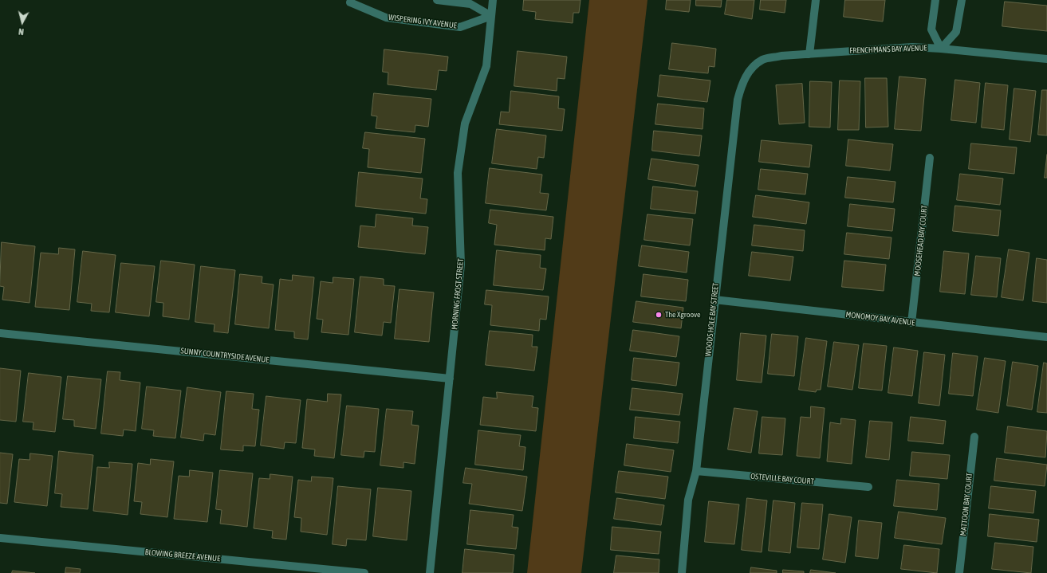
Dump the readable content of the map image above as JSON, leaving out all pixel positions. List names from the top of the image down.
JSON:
{
  "streets": {
    "street": [
      "WISPERING IVY AVENUE",
      "FRENCHMANS BAY AVENUE",
      "MOOSEHEAD BAY COURT",
      "MORNING FROST STREET",
      "MONOMOY BAY AVENUE",
      "WOODS HOLE BAY STREET",
      "SUNNY COUNTRYSIDE AVENUE",
      "OSTEVILLE BAY COURT",
      "MATTOON BAY COURT",
      "BLOWING BREEZE AVENUE"
    ]
  },
  "crossings": [
    ["WISPERING IVY AVENUE", "MORNING FROST STREET"],
    ["FRENCHMANS BAY AVENUE", "WOODS HOLE BAY STREET"],
    ["MOOSEHEAD BAY COURT", "MONOMOY BAY AVENUE"],
    ["MORNING FROST STREET", "SUNNY COUNTRYSIDE AVENUE"],
    ["MONOMOY BAY AVENUE", "WOODS HOLE BAY STREET"],
    ["WOODS HOLE BAY STREET", "OSTEVILLE BAY COURT"]
  ],
  "places": ["The Xgroove"],
  "north": "bottom"
}
